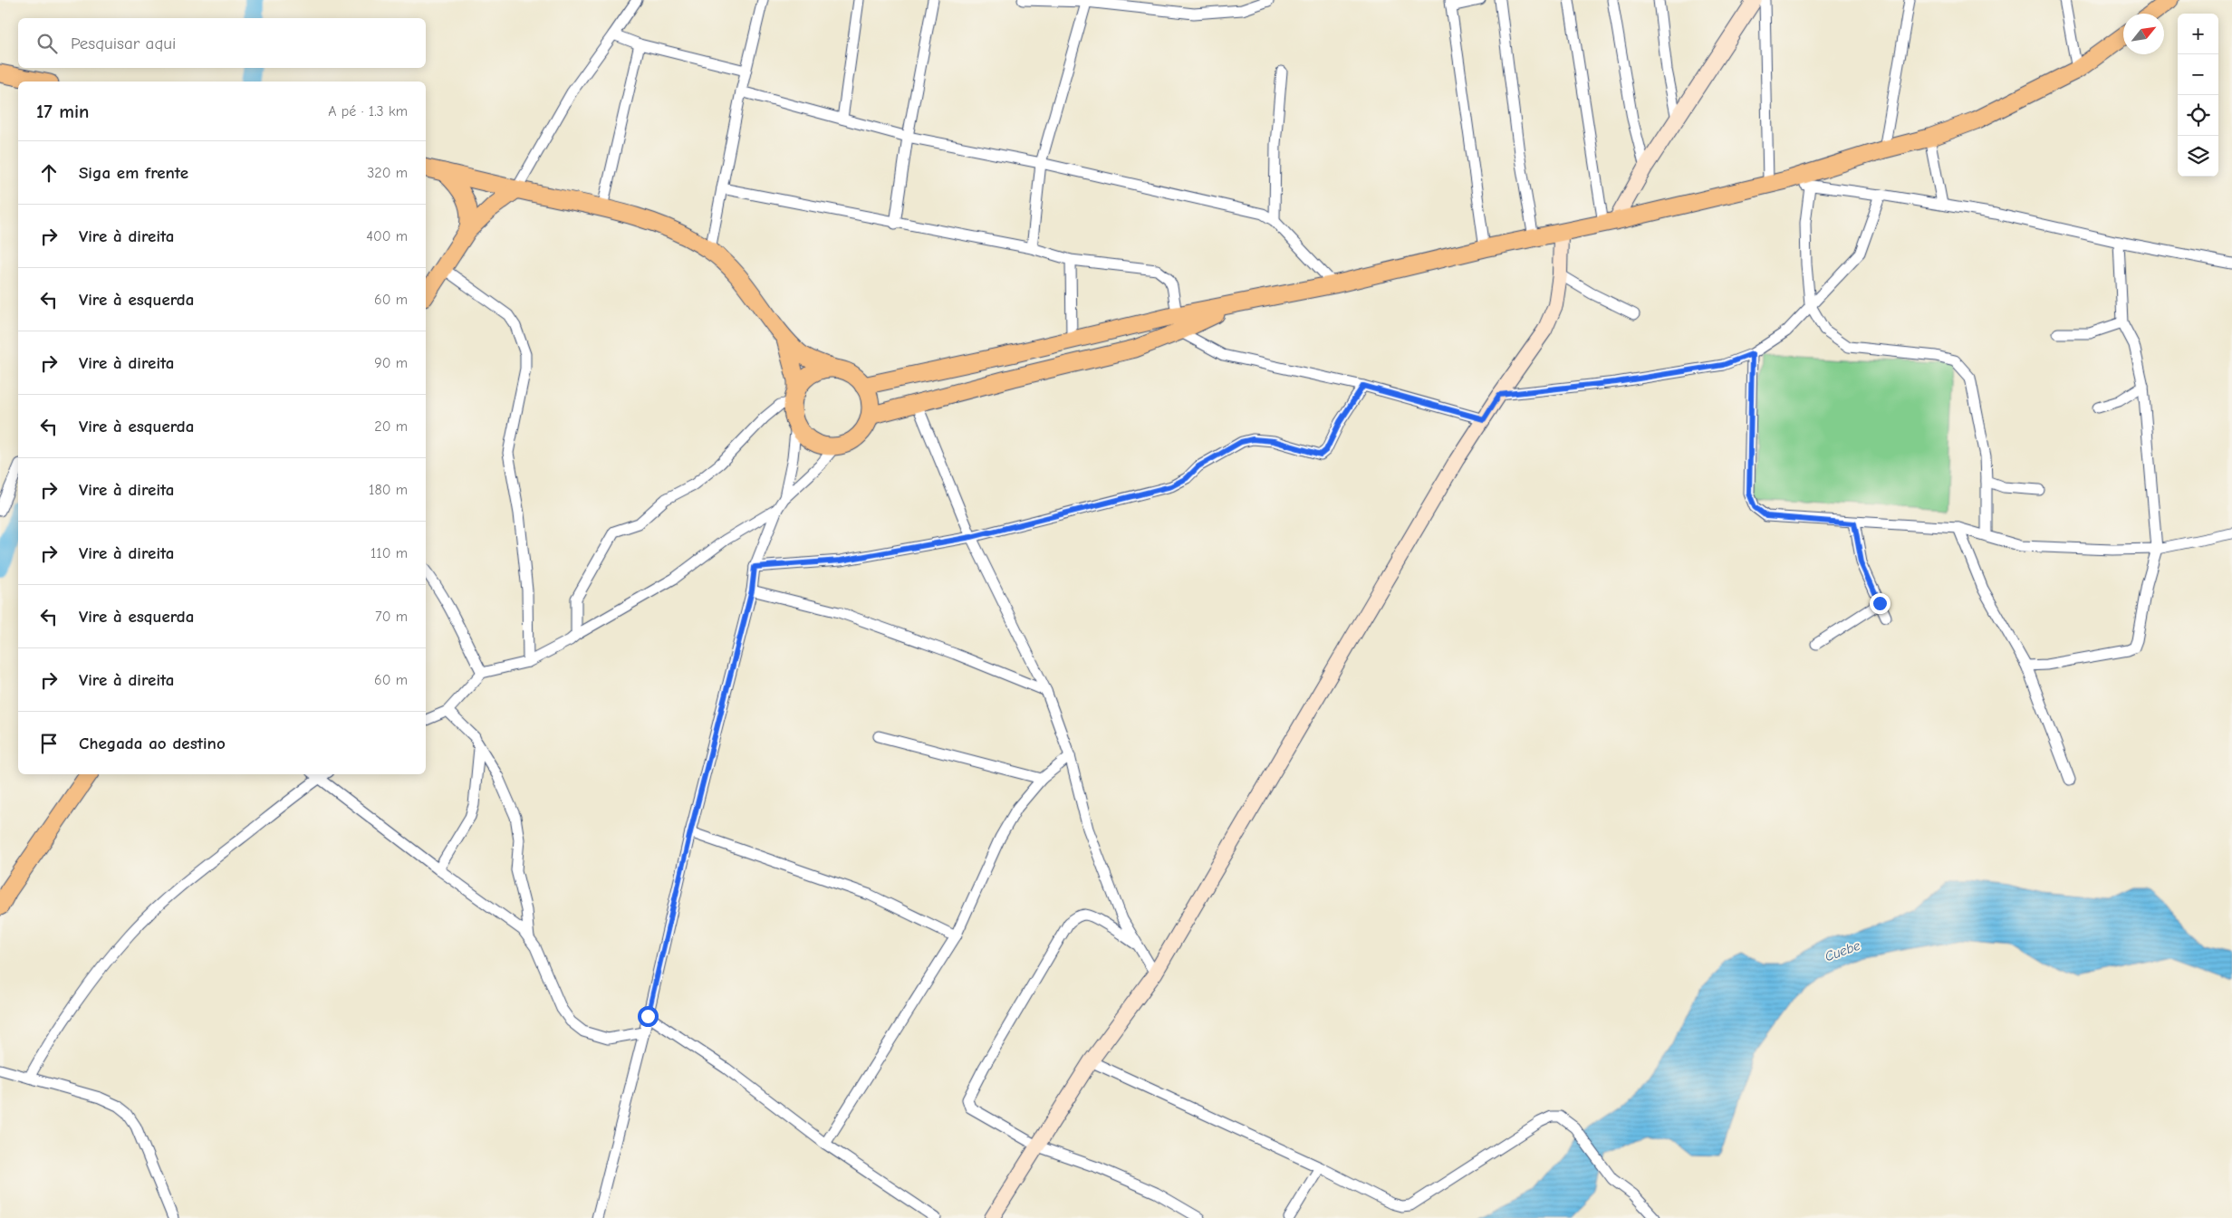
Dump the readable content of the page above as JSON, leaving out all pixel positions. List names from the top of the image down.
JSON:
{
  "water": ["Cuebe"],
  "north": "top right",
  "page": {
    "map_buttons": ["+", "−"],
    "search": "Pesquisar aqui",
    "heading": ["17 min", "A pé · 1.3 km"],
    "list": [
      ["Siga em frente", "320 m"],
      ["Vire à direita", "400 m"],
      ["Vire à esquerda", "60 m"],
      ["Vire à direita", "90 m"],
      ["Vire à esquerda", "20 m"],
      ["Vire à direita", "180 m"],
      ["Vire à direita", "110 m"],
      ["Vire à esquerda", "70 m"],
      ["Vire à direita", "60 m"],
      "Chegada ao destino"
    ]
  }
}
